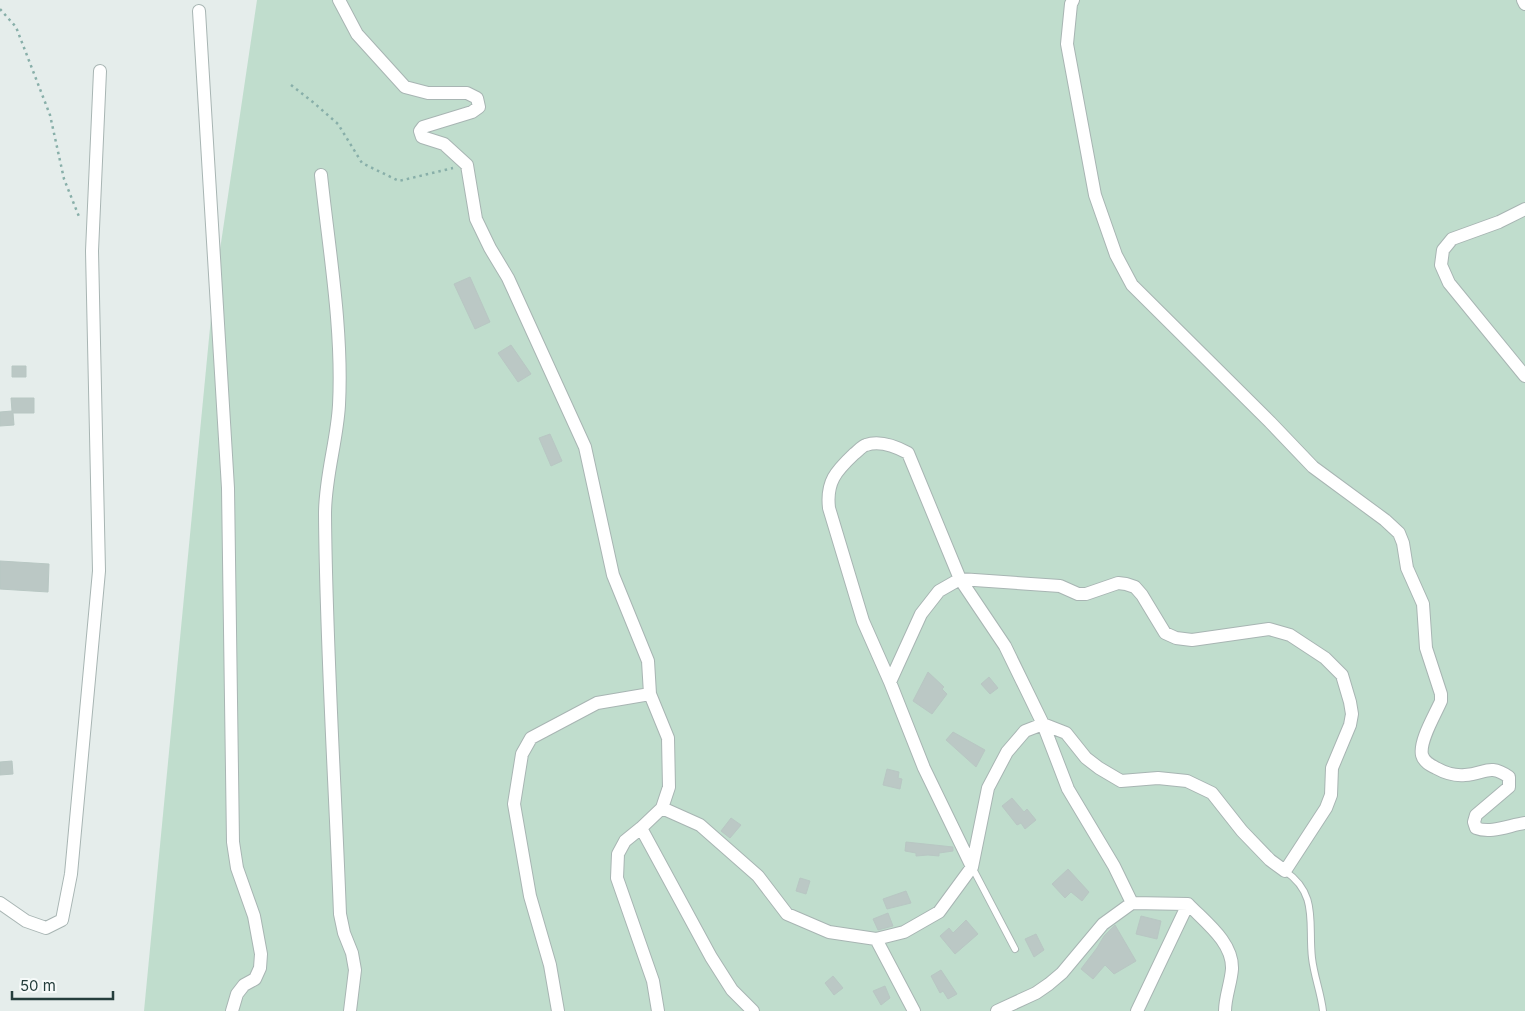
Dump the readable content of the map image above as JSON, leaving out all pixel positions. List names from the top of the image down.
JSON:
{
  "scale_bar": "50 m"
}
